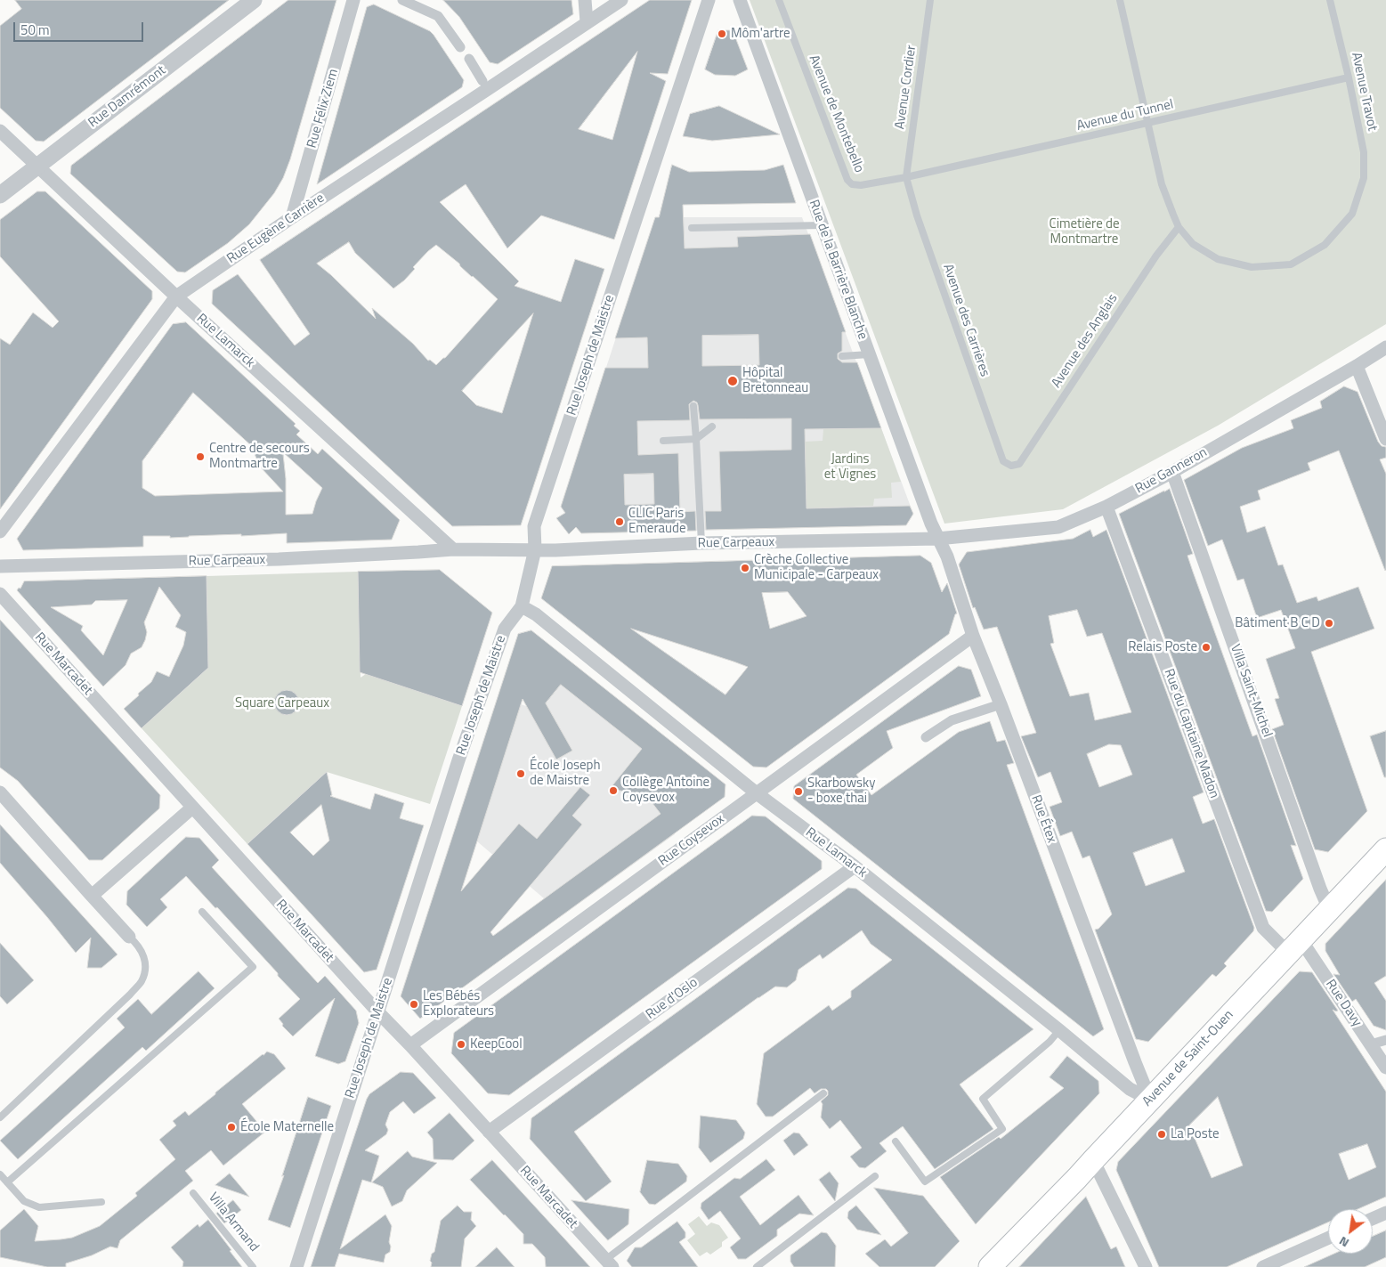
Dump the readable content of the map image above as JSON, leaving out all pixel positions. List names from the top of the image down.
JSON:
{
  "streets": {
    "main road": ["Avenue de Saint-Ouen"],
    "street": [
      "Rue Damrémont",
      "Rue Félix Ziem",
      "Rue Eugène Carrière",
      "Rue de la Barrière Blanche",
      "Rue Lamarck",
      "Rue Joseph de Maistre",
      "Rue Ganneron",
      "Rue Carpeaux",
      "Rue Marcadet",
      "Villa Saint-Michel",
      "Rue du Capitaine Madon",
      "Rue Étex",
      "Rue Coysevox",
      "Rue d'Oslo",
      "Rue Davy"
    ],
    "lane": [
      "Avenue Cordier",
      "Avenue Travot",
      "Avenue de Montebello",
      "Avenue du Tunnel",
      "Avenue des Carrières",
      "Avenue des Anglais",
      "Villa Armand"
    ]
  },
  "crossings": [
    ["Avenue Cordier", "Avenue de Montebello"],
    ["Avenue Cordier", "Avenue du Tunnel"],
    ["Avenue Cordier", "Avenue des Carrières"],
    ["Avenue Travot", "Avenue du Tunnel"],
    ["Avenue Travot", "Avenue des Anglais"],
    ["Rue Damrémont", "Rue Lamarck"],
    ["Rue Félix Ziem", "Rue Eugène Carrière"],
    ["Avenue de Montebello", "Avenue du Tunnel"],
    ["Avenue de Montebello", "Avenue des Carrières"],
    ["Avenue du Tunnel", "Avenue des Carrières"],
    ["Rue Eugène Carrière", "Rue Lamarck"],
    ["Rue de la Barrière Blanche", "Rue Ganneron"],
    ["Rue de la Barrière Blanche", "Rue Carpeaux"],
    ["Rue de la Barrière Blanche", "Rue Étex"],
    ["Avenue des Carrières", "Avenue des Anglais"],
    ["Rue Lamarck", "Rue Joseph de Maistre"],
    ["Rue Lamarck", "Rue Carpeaux"],
    ["Rue Lamarck", "Rue Étex"],
    ["Rue Lamarck", "Rue Coysevox"],
    ["Rue Lamarck", "Rue d'Oslo"],
    ["Rue Lamarck", "Avenue de Saint-Ouen"],
    ["Rue Joseph de Maistre", "Rue Carpeaux"],
    ["Rue Joseph de Maistre", "Rue Marcadet"],
    ["Rue Ganneron", "Rue Carpeaux"],
    ["Rue Ganneron", "Villa Saint-Michel"],
    ["Rue Ganneron", "Rue du Capitaine Madon"],
    ["Rue Ganneron", "Rue Étex"],
    ["Rue Carpeaux", "Rue Étex"],
    ["Rue Marcadet", "Rue Coysevox"],
    ["Rue Marcadet", "Rue d'Oslo"],
    ["Villa Saint-Michel", "Avenue de Saint-Ouen"],
    ["Rue du Capitaine Madon", "Rue Davy"],
    ["Rue du Capitaine Madon", "Avenue de Saint-Ouen"],
    ["Rue Étex", "Rue Coysevox"],
    ["Rue Étex", "Avenue de Saint-Ouen"],
    ["Rue Davy", "Avenue de Saint-Ouen"]
  ],
  "parks": ["Cimetière de Montmartre", "Jardins et Vignes", "Square Carpeaux"],
  "places": [
    "Môm'artre",
    "Hôpital Bretonneau",
    "Centre de secours Montmartre",
    "CLIC Paris Emeraude",
    "Crèche Collective Municipale - Carpeaux",
    "Bâtiment B C D",
    "Relais Poste",
    "École Joseph de Maistre",
    "Collège Antoine Coysevox",
    "Skarbowsky - boxe thai",
    "Les Bébés Explorateurs",
    "KeepCool",
    "École Maternelle",
    "La Poste"
  ],
  "scale_bar": "50 m",
  "north": "bottom left"
}
